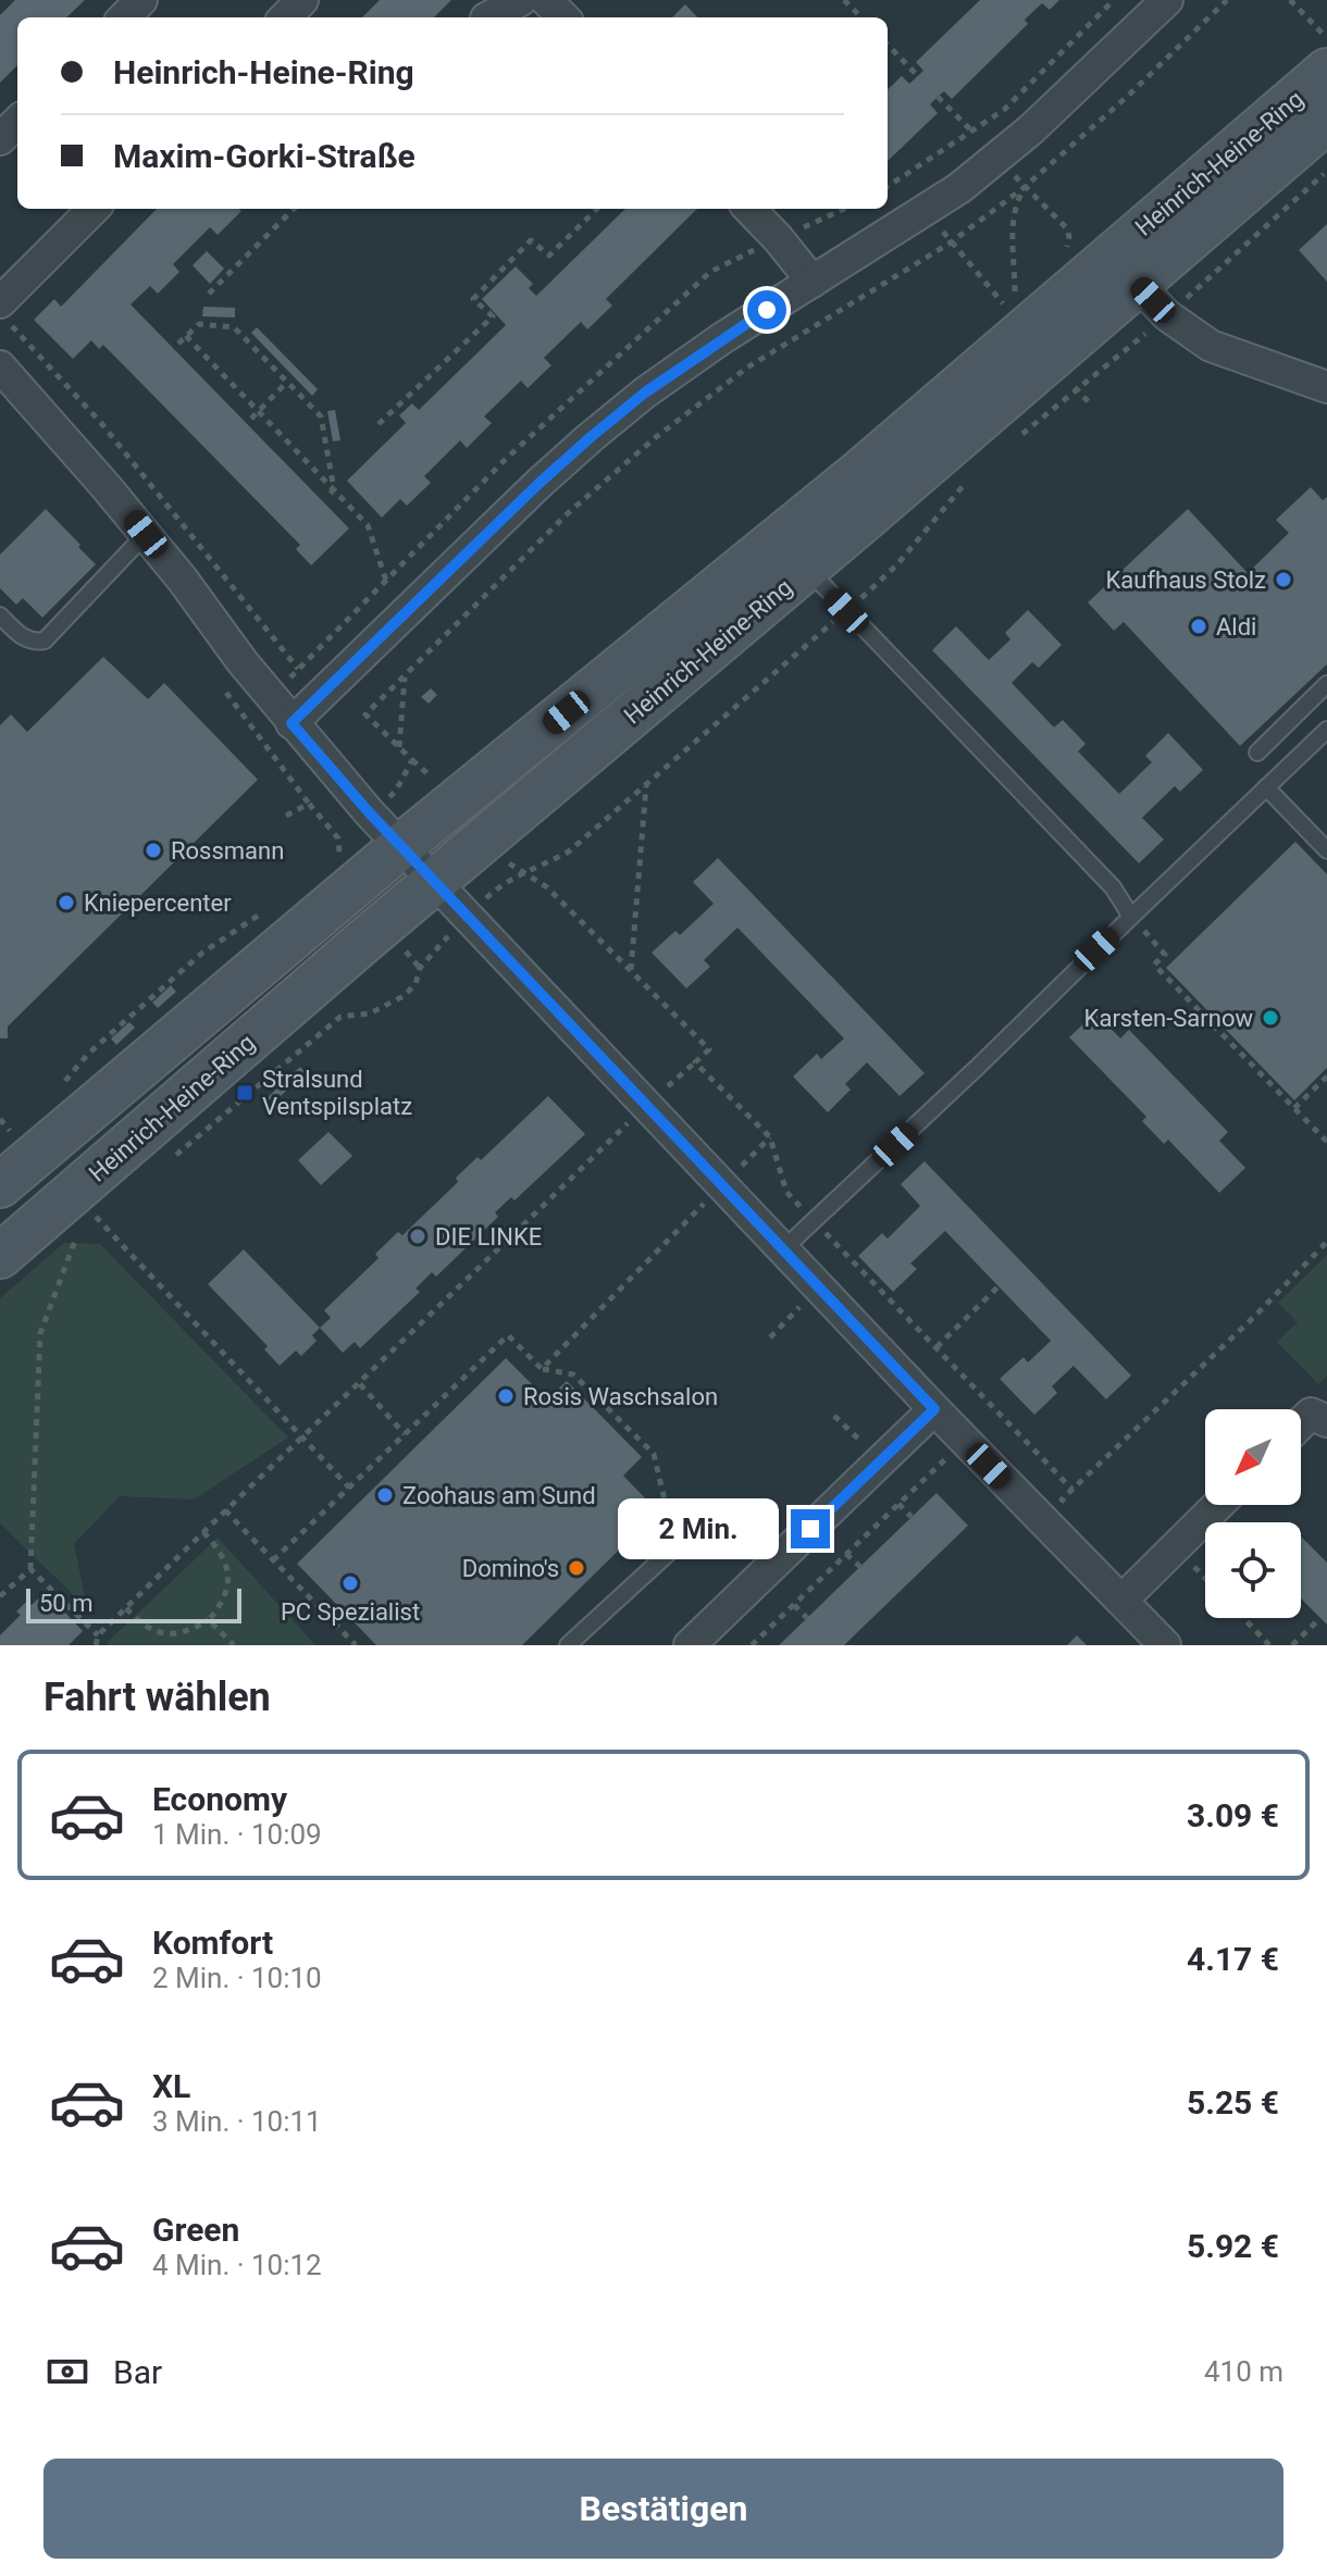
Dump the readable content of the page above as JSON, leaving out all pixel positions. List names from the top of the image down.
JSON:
{
  "streets": {
    "main road": ["Heinrich-Heine-Ring"]
  },
  "places": {
    "other": [
      "Kaufhaus Stolz",
      "Aldi",
      "Rossmann",
      "Kniepercenter",
      "Karsten-Sarnow",
      "DIE LINKE",
      "Rosis Waschsalon",
      "Zoohaus am Sund",
      "Domino's",
      "PC Spezialist"
    ],
    "transit": ["Stralsund Ventspilsplatz"]
  },
  "scale_bar": "50 m",
  "north": "bottom left",
  "page": {
    "banner": ["Heinrich-Heine-Ring", "Maxim-Gorki-Straße"],
    "bubble": "2 Min.",
    "scale": "50 m",
    "heading": "Fahrt wählen",
    "list": [
      {
        "name": "Economy",
        "note": "1 Min. · 10:09",
        "value": "3.09 €"
      },
      {
        "name": "Komfort",
        "note": "2 Min. · 10:10",
        "value": "4.17 €"
      },
      {
        "name": "XL",
        "note": "3 Min. · 10:11",
        "value": "5.25 €"
      },
      {
        "name": "Green",
        "note": "4 Min. · 10:12",
        "value": "5.92 €"
      }
    ],
    "pay": ["Bar", "410 m"],
    "buttons": "Bestätigen"
  }
}
